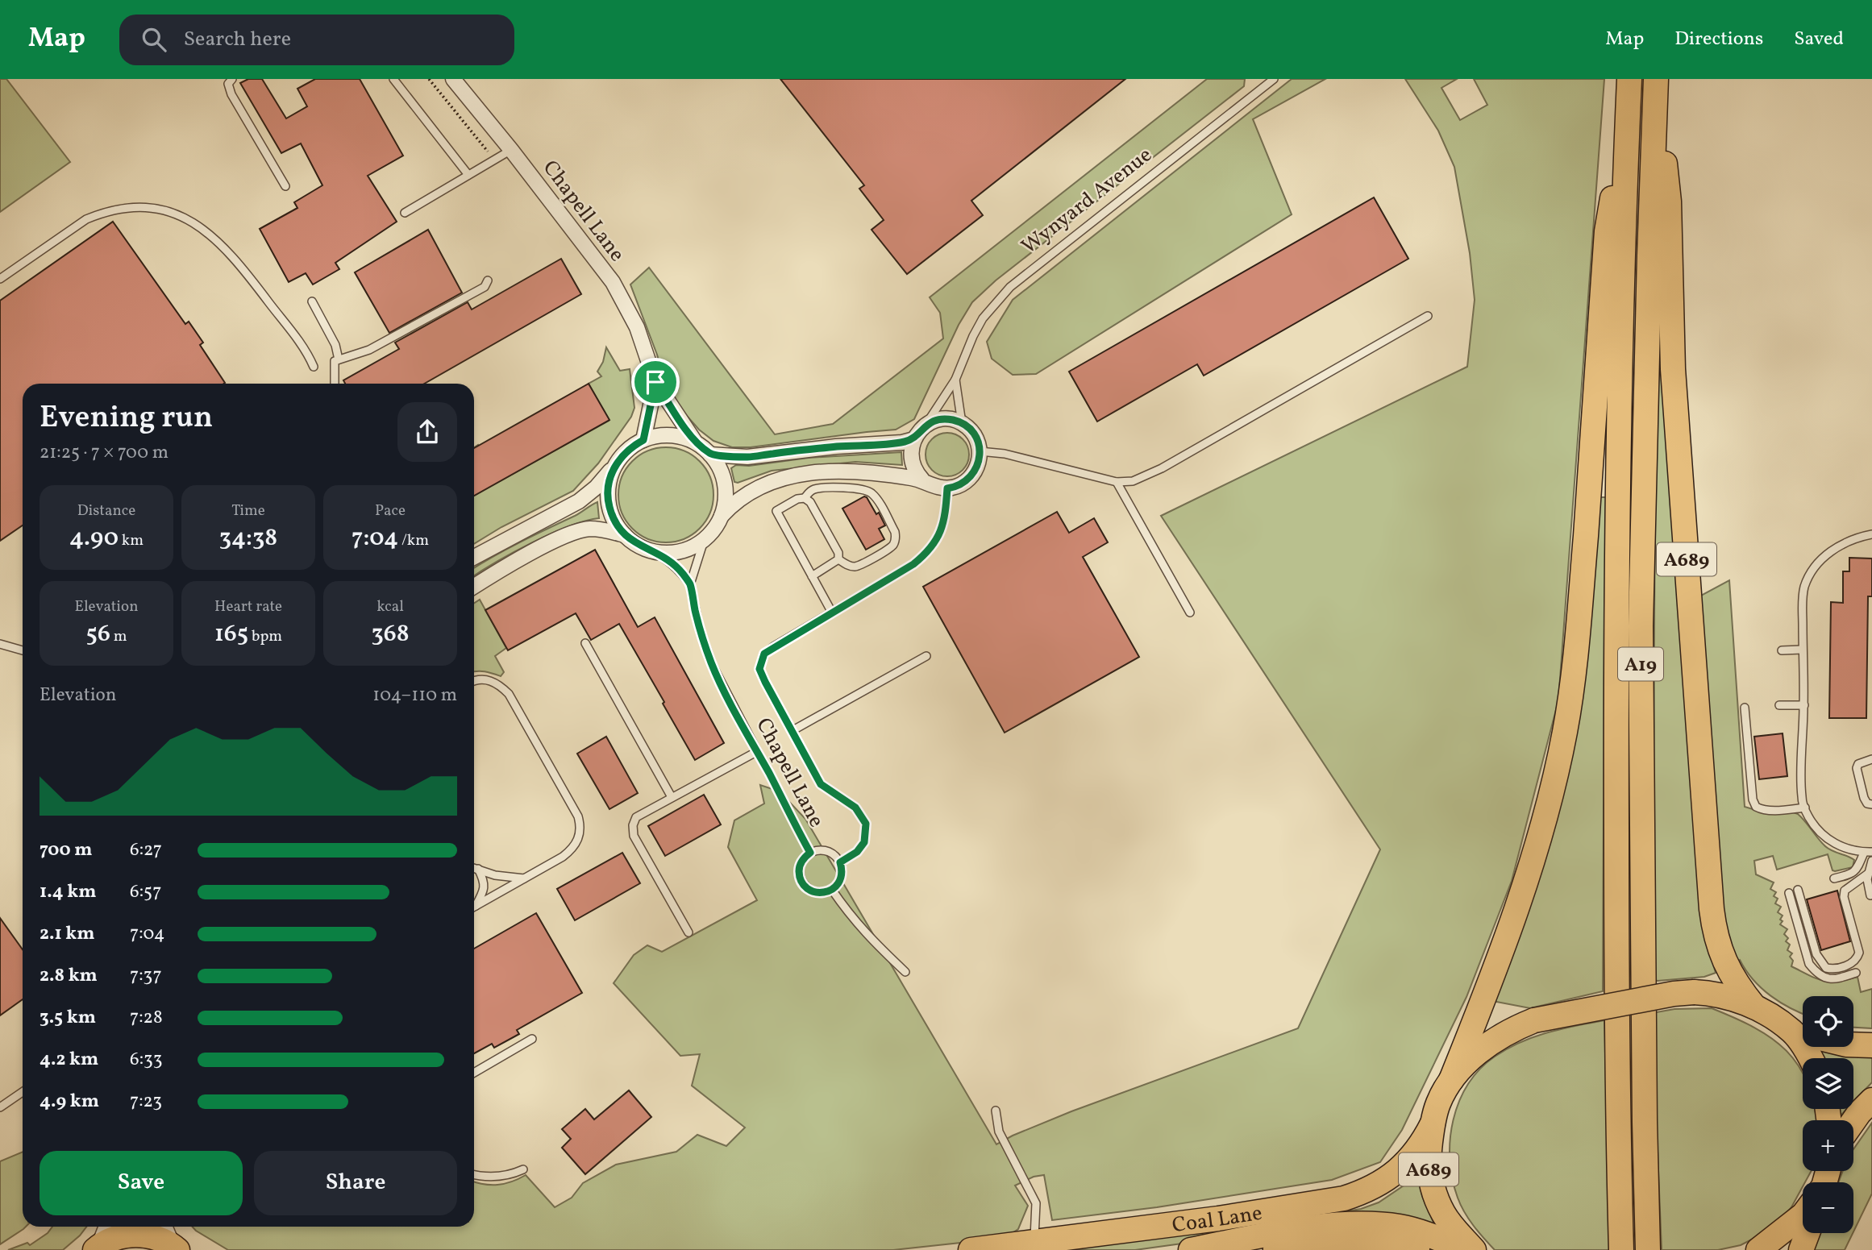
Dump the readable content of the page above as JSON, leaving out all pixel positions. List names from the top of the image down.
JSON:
{
  "streets": {
    "highway": ["A689", "A19", "Coal Lane"],
    "street": ["Chapell Lane"],
    "lane": ["Wynyard Avenue"]
  },
  "crossings": [
    ["A689", "A19"],
    ["A689", "Coal Lane"]
  ],
  "page": {
    "header": "Map",
    "search": "Search here",
    "nav": ["Map", "Directions", "Saved"],
    "heading": ["Evening run", "21:25 · 7 × 700 m"],
    "stats": [
      ["Distance", "4.90 km"],
      ["Time", "34:38"],
      ["Pace", "7:04 /km"],
      ["Elevation", "56 m"],
      ["Heart rate", "165 bpm"],
      ["kcal", "368"]
    ],
    "chart": ["Elevation", "104–110 m"],
    "list": [
      {
        "name": "700 m",
        "note": "6:27"
      },
      {
        "name": "1.4 km",
        "note": "6:57"
      },
      {
        "name": "2.1 km",
        "note": "7:04"
      },
      {
        "name": "2.8 km",
        "note": "7:37"
      },
      {
        "name": "3.5 km",
        "note": "7:28"
      },
      {
        "name": "4.2 km",
        "note": "6:33"
      },
      {
        "name": "4.9 km",
        "note": "7:23"
      }
    ],
    "map_buttons": ["+", "−"],
    "buttons": ["Save", "Share"]
  }
}
